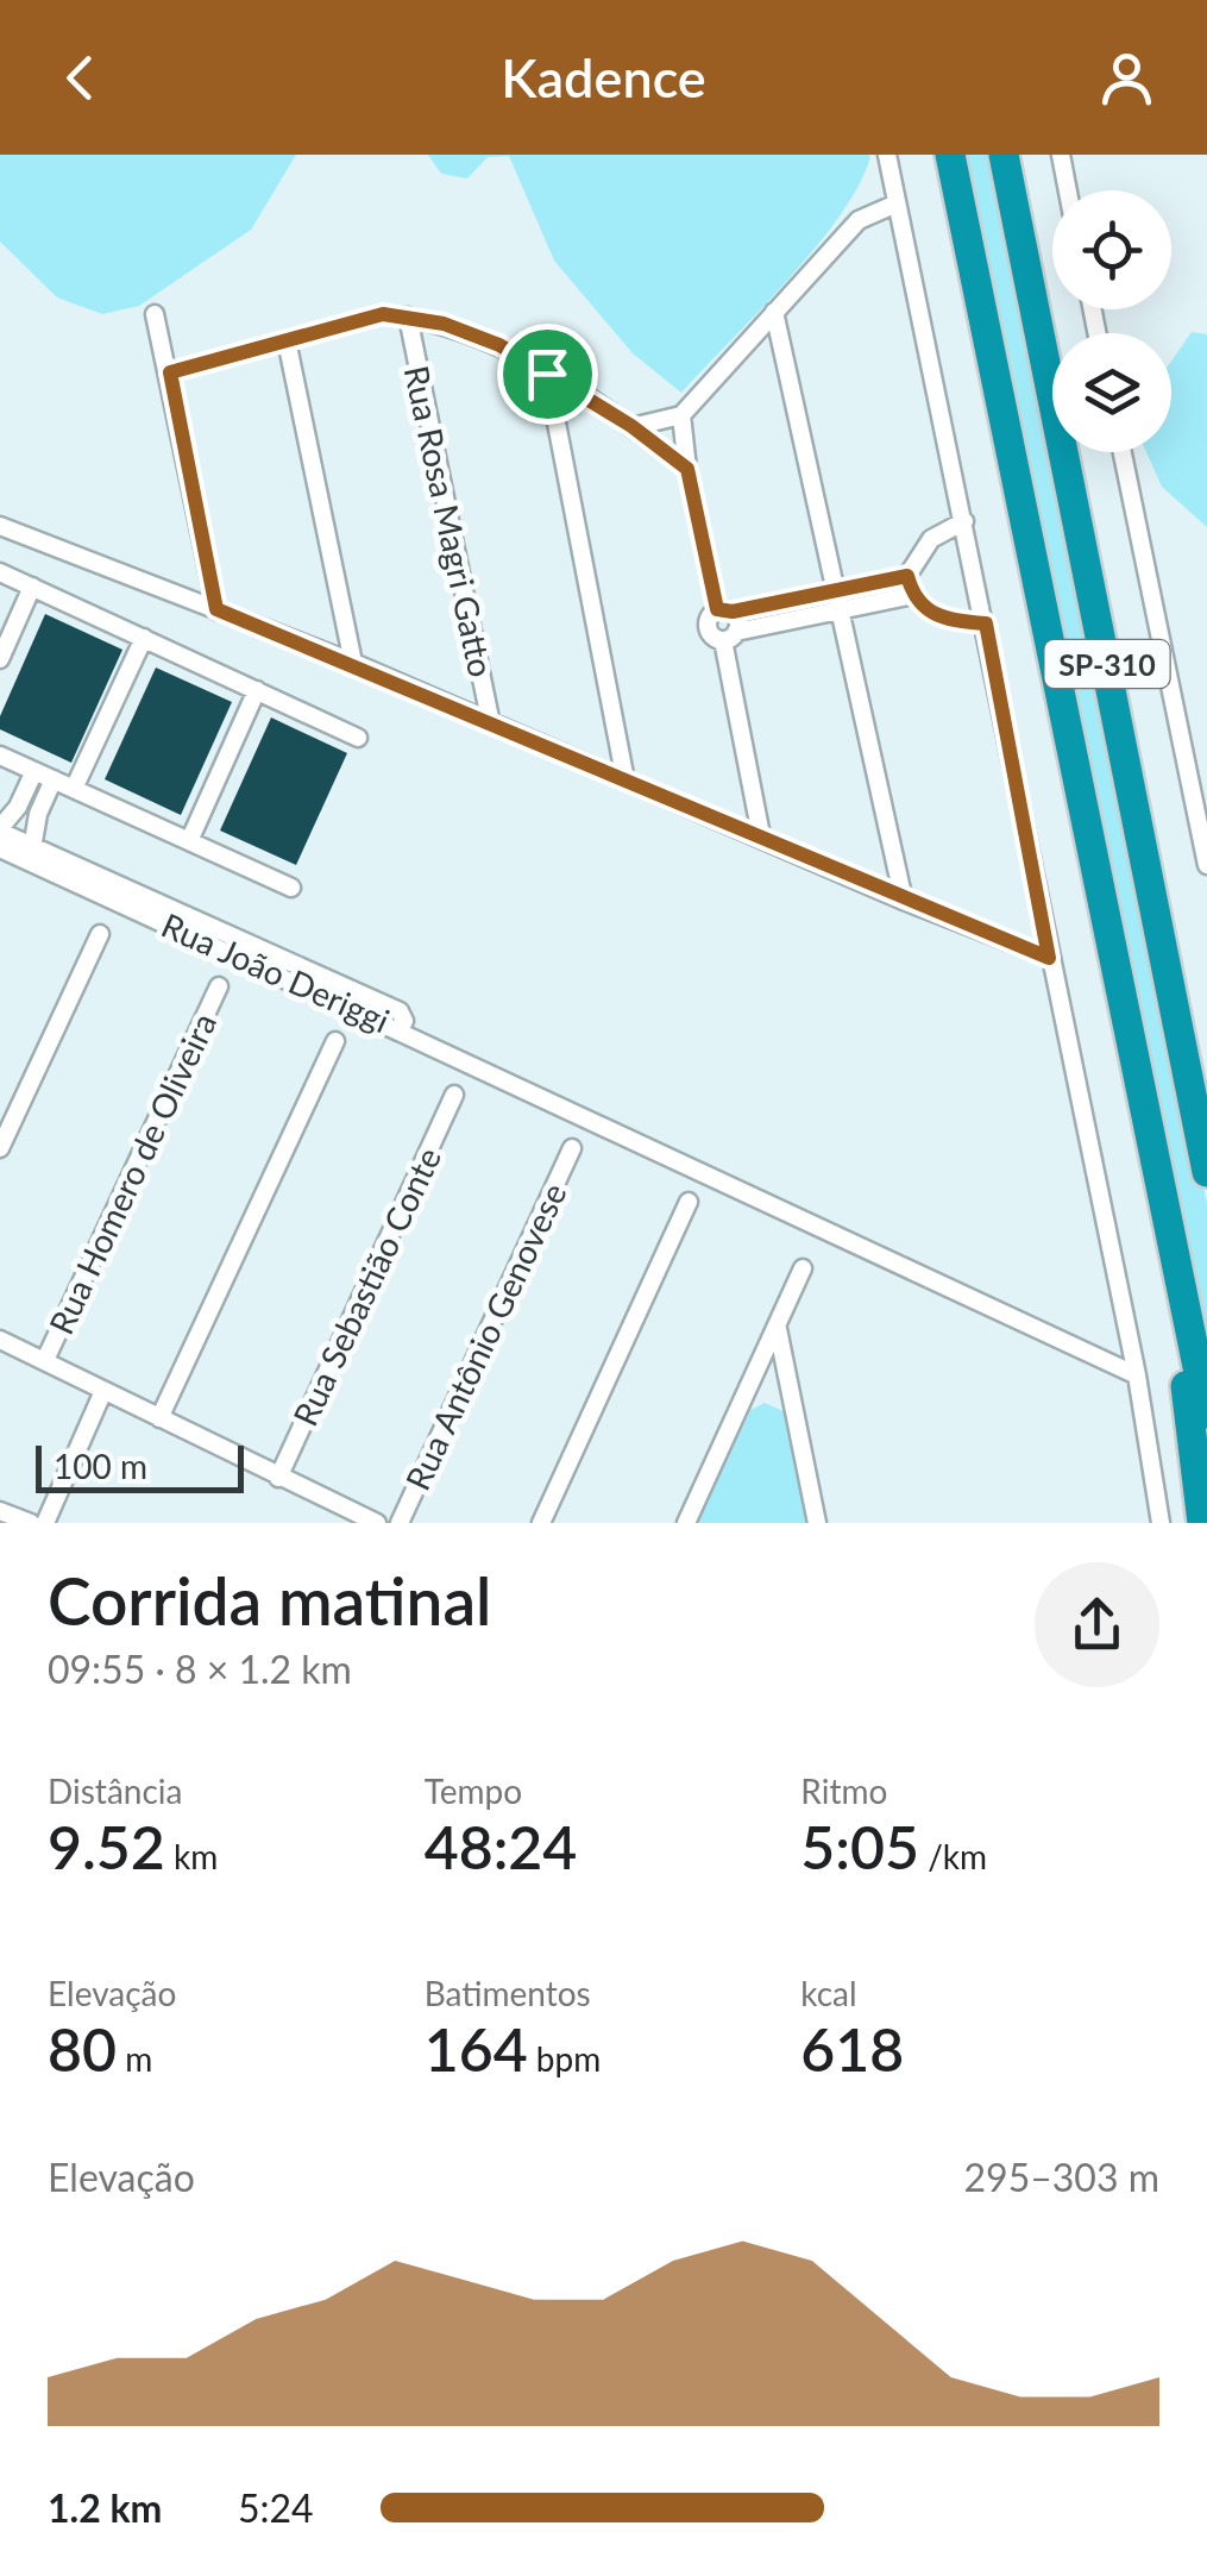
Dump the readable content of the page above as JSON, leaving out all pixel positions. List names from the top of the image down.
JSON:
{
  "streets": {
    "highway": ["SP-310"],
    "street": [
      "Rua Rosa Magri Gatto",
      "Rua João Deriggi",
      "Rua Homero de Oliveira",
      "Rua Sebastião Conte",
      "Rua Antônio Genovese"
    ]
  },
  "scale_bar": "100 m",
  "page": {
    "header": "Kadence",
    "scale": "100 m",
    "heading": ["Corrida matinal", "09:55 · 8 × 1.2 km"],
    "stats": [
      ["Distância", "9.52 km"],
      ["Tempo", "48:24"],
      ["Ritmo", "5:05 /km"],
      ["Elevação", "80 m"],
      ["Batimentos", "164 bpm"],
      ["kcal", "618"]
    ],
    "chart": ["Elevação", "295–303 m"],
    "list": [
      {
        "name": "1.2 km",
        "note": "5:24"
      }
    ]
  }
}
